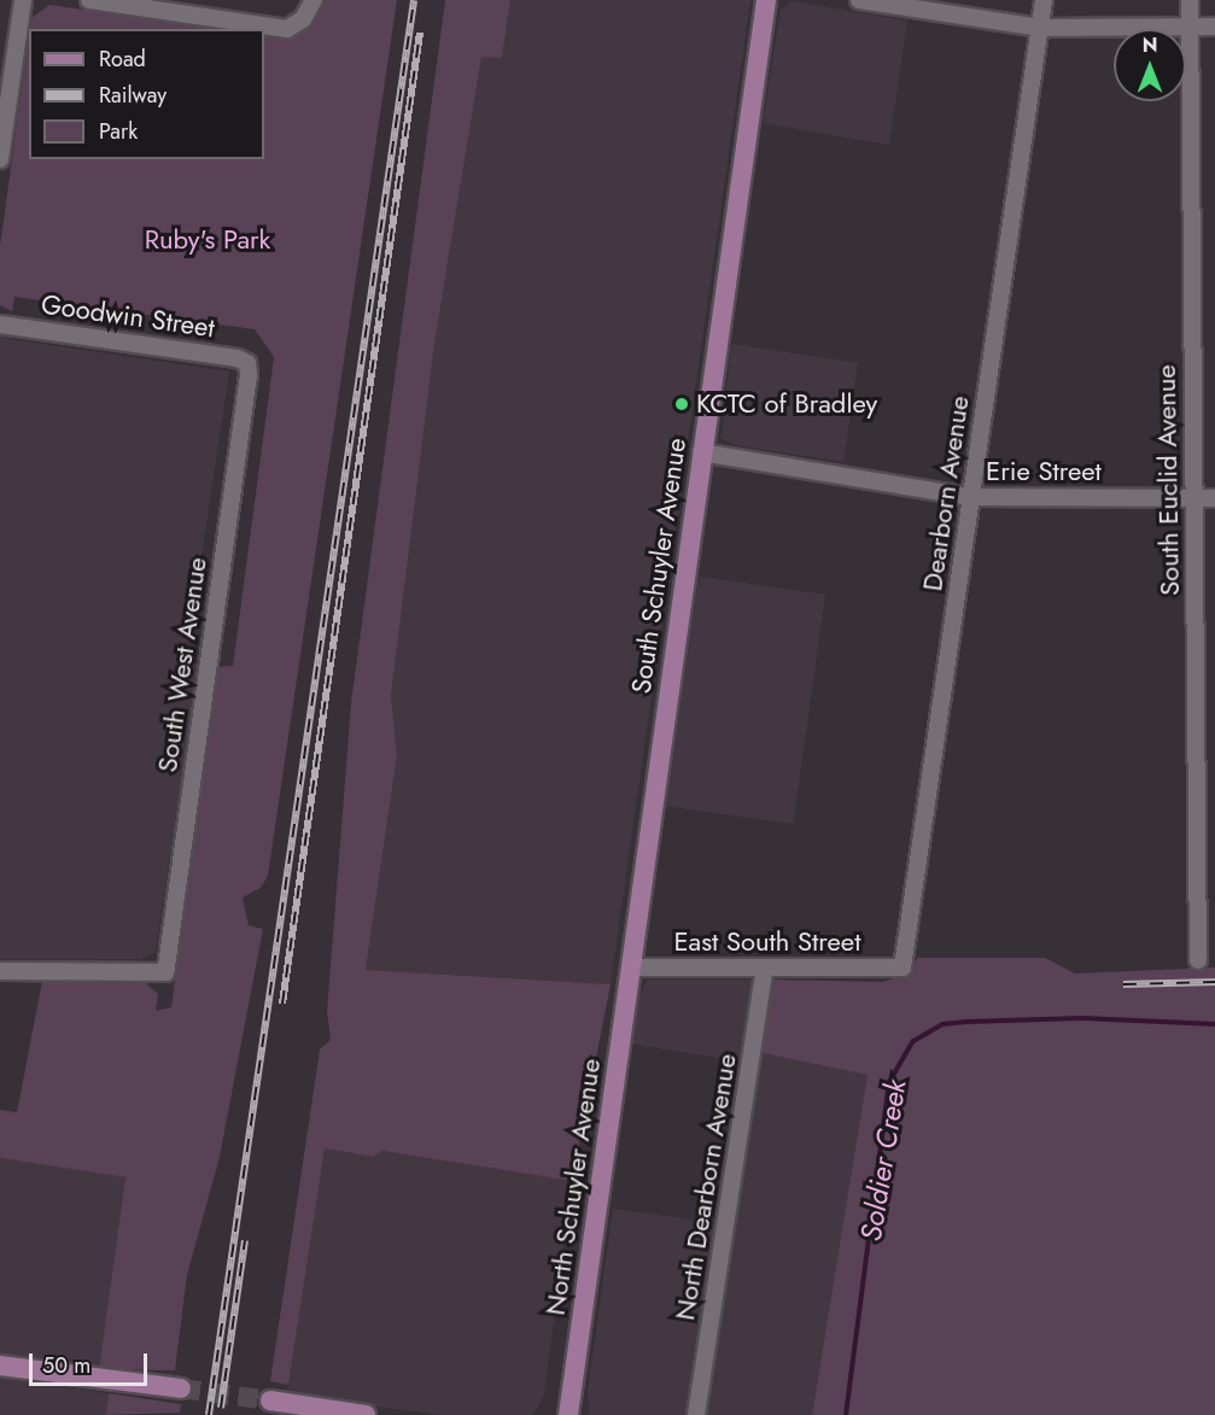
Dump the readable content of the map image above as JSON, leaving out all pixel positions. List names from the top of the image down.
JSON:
{
  "streets": {
    "main road": ["South Schuyler Avenue", "North Schuyler Avenue"],
    "street": [
      "Goodwin Street",
      "Erie Street",
      "South Euclid Avenue",
      "Dearborn Avenue",
      "South West Avenue",
      "East South Street",
      "North Dearborn Avenue"
    ]
  },
  "crossings": [
    ["Goodwin Street", "South West Avenue"],
    ["Erie Street", "South Euclid Avenue"],
    ["Erie Street", "Dearborn Avenue"],
    ["Erie Street", "South Schuyler Avenue"],
    ["Dearborn Avenue", "East South Street"],
    ["South Schuyler Avenue", "East South Street"],
    ["South Schuyler Avenue", "North Schuyler Avenue"],
    ["East South Street", "North Schuyler Avenue"],
    ["East South Street", "North Dearborn Avenue"]
  ],
  "water": ["Soldier Creek"],
  "parks": ["Ruby's Park"],
  "places": ["KCTC of Bradley"],
  "legend": ["Road", "Railway", "Park"],
  "scale_bar": "50 m",
  "north": "top"
}
